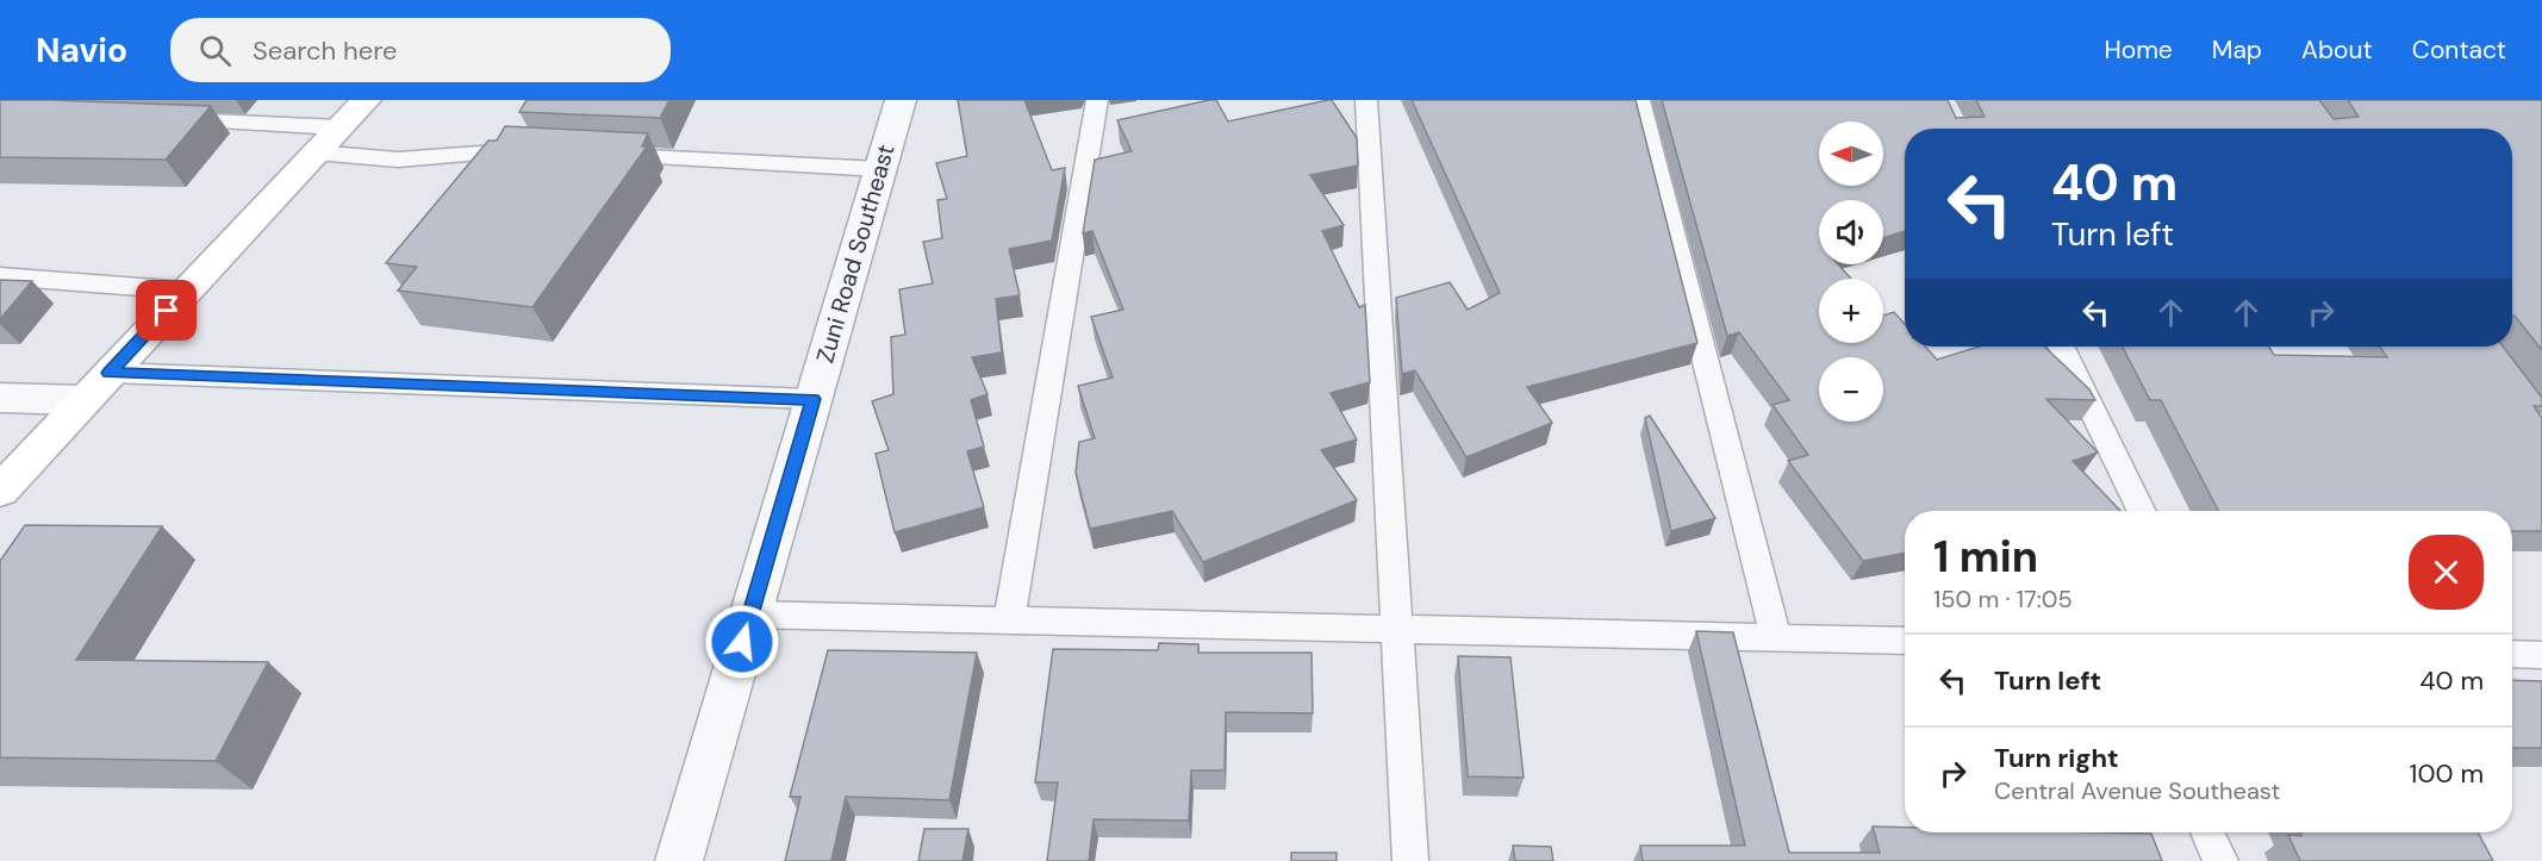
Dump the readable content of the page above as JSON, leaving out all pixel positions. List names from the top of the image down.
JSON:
{
  "streets": {
    "street": ["Zuni Road Southeast"]
  },
  "north": "left",
  "page": {
    "header": "Navio",
    "search": "Search here",
    "nav": [
      "Home",
      "Map",
      "About",
      "Contact"
    ],
    "map_buttons": ["+", "−"],
    "turn": ["40 m", "Turn left"],
    "heading": ["1 min", "150 m · 17:05"],
    "list": [
      {
        "name": "Turn left",
        "value": "40 m"
      },
      {
        "name": "Turn right",
        "note": "Central Avenue Southeast",
        "value": "100 m"
      }
    ]
  }
}
